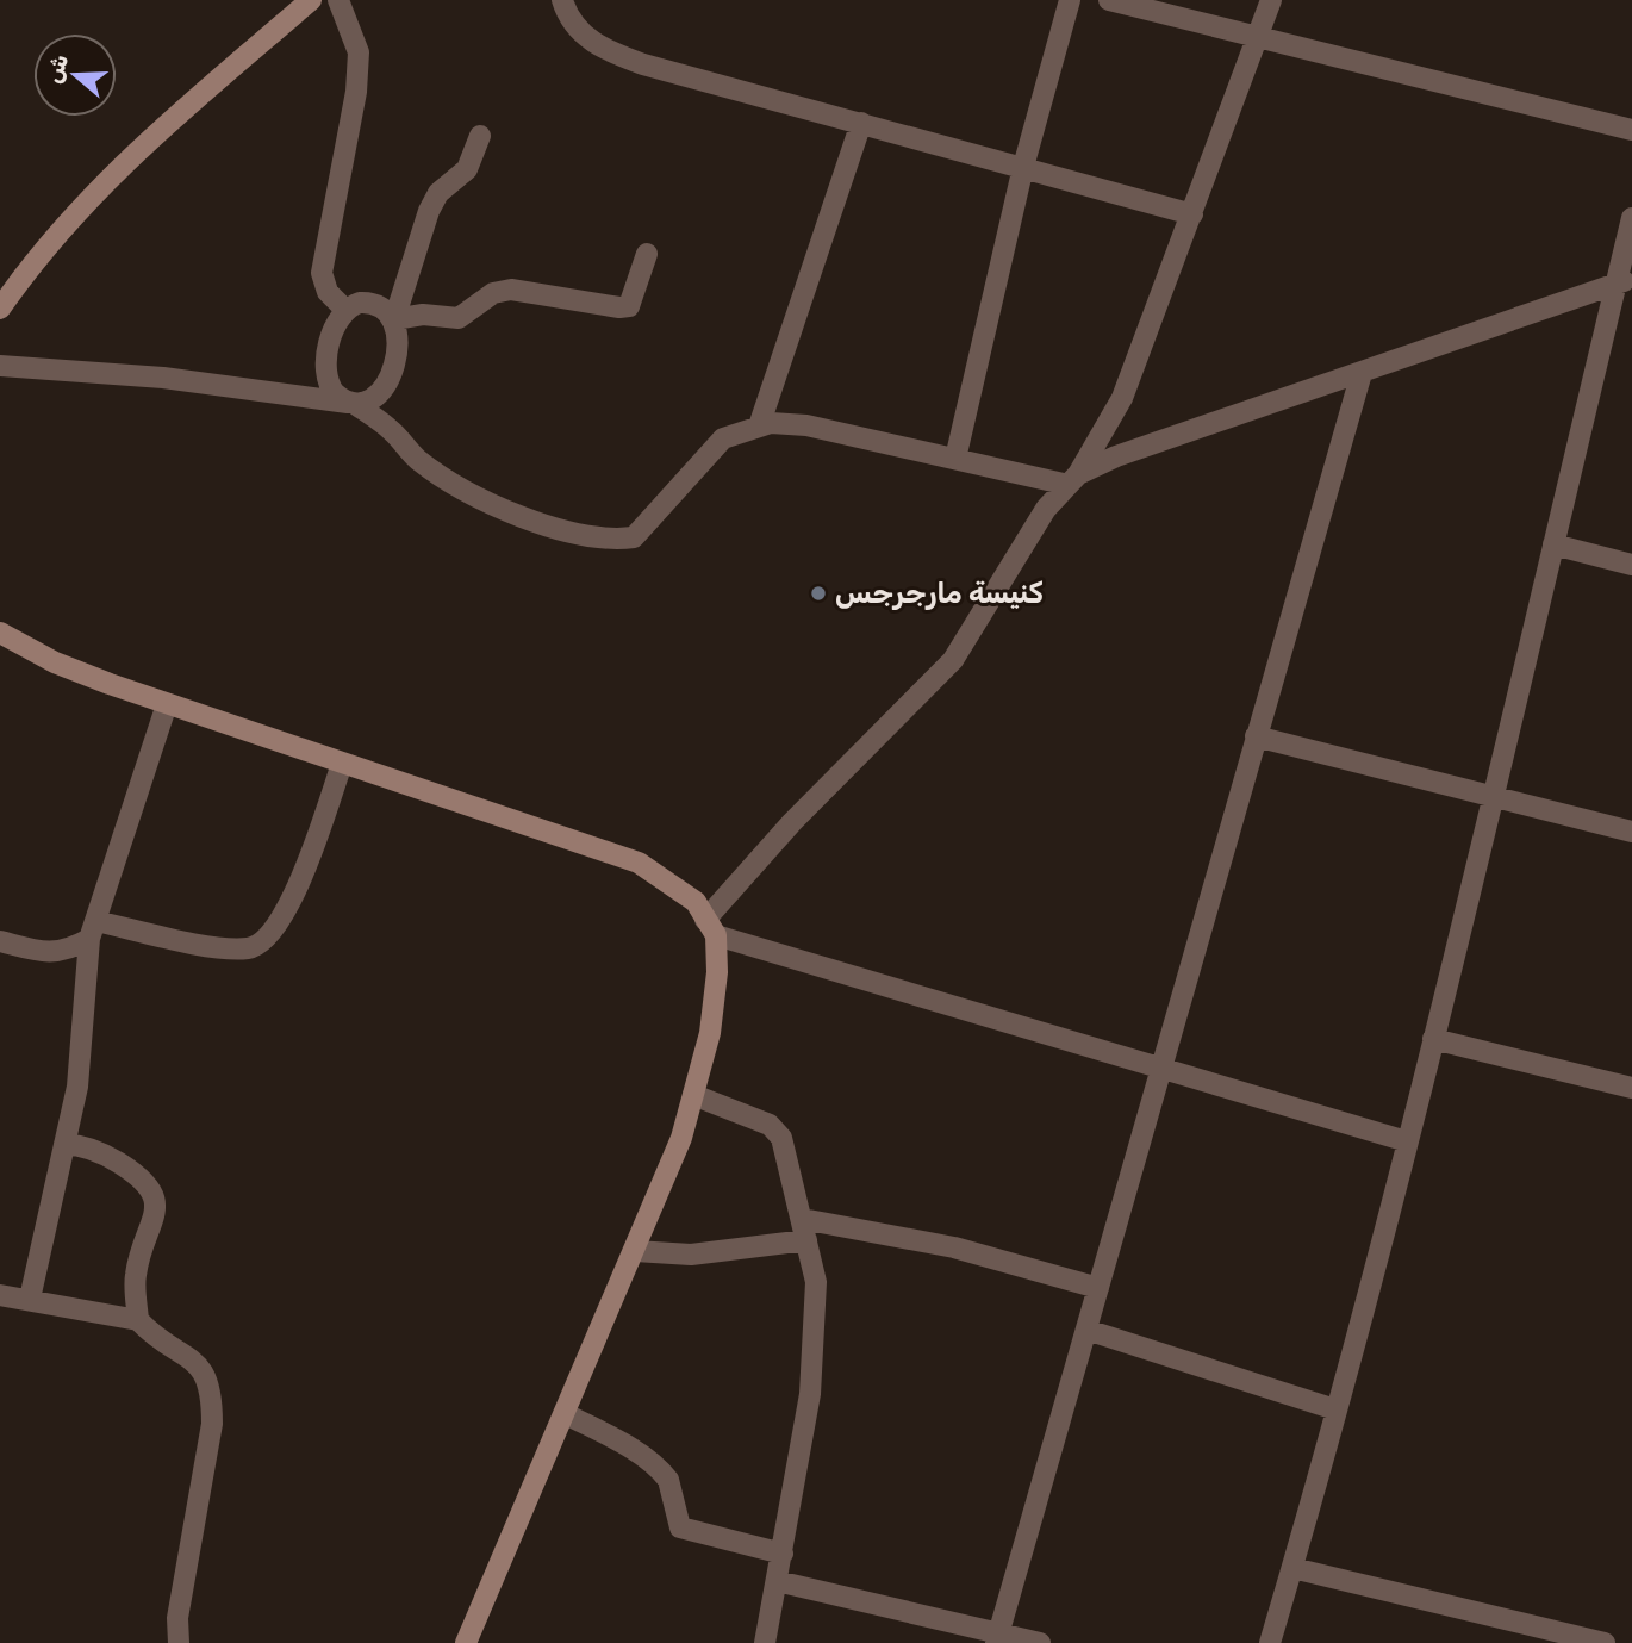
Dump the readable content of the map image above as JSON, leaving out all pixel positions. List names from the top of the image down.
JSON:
{
  "places": ["كنيسة مارجرجس"],
  "north": "left"
}
